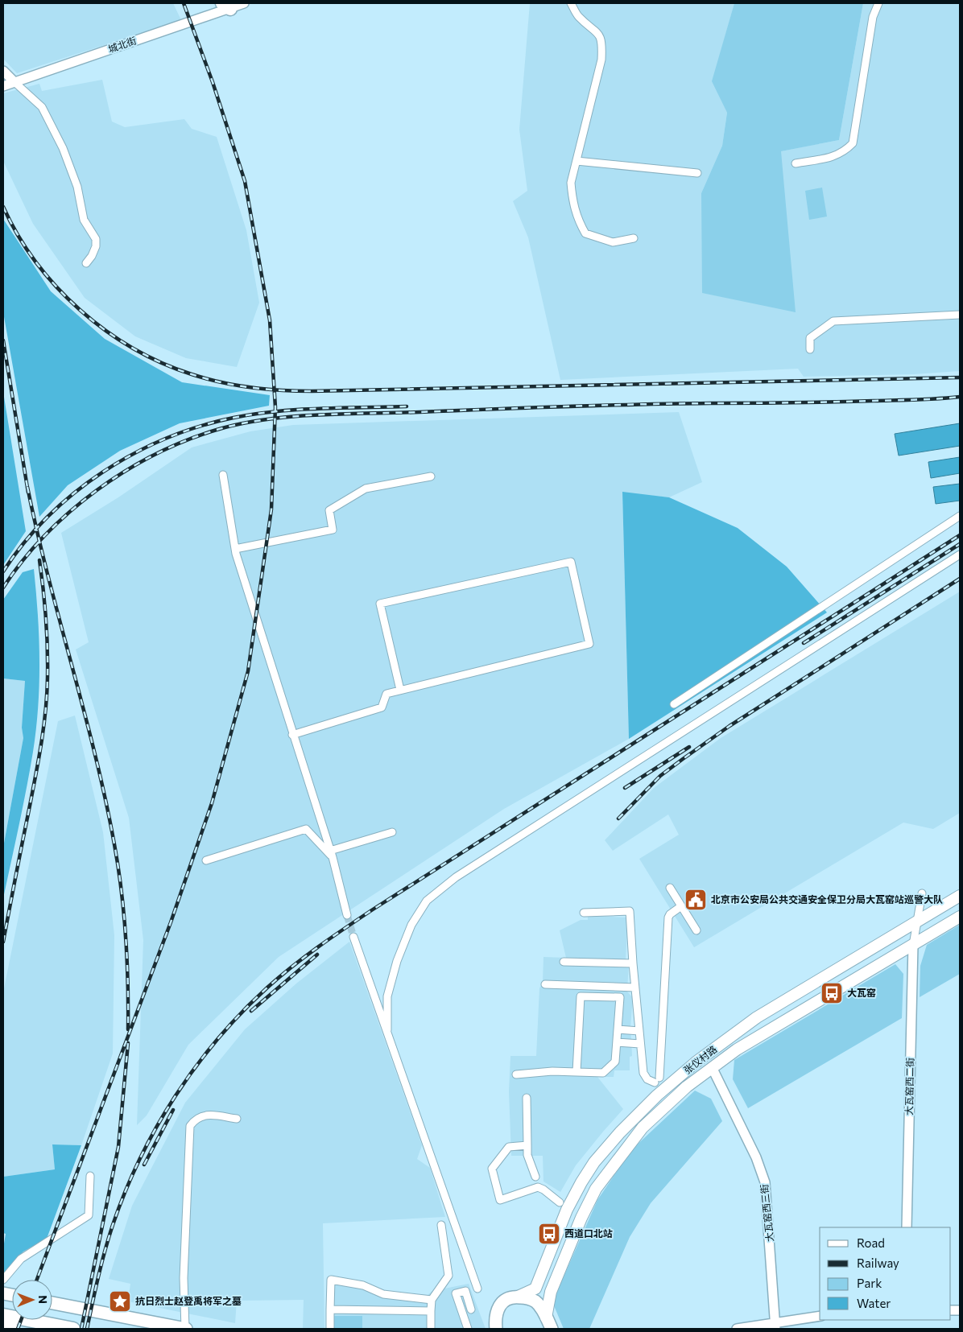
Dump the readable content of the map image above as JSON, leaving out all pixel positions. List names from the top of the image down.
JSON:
{
  "streets": {
    "main road": ["张仪村路"],
    "street": ["城北街", "大瓦窑西二街", "大瓦窑西三街"]
  },
  "crossings": [
    ["张仪村路", "大瓦窑西二街"],
    ["张仪村路", "大瓦窑西三街"]
  ],
  "places": {
    "public building": ["北京市公安局公共交通安全保卫分局大瓦窑站巡警大队"],
    "bus stop": ["大瓦窑", "西道口北站"],
    "place": ["抗日烈士赵登禹将军之墓"]
  },
  "legend": [
    "Road",
    "Railway",
    "Park",
    "Water"
  ],
  "north": "right"
}
